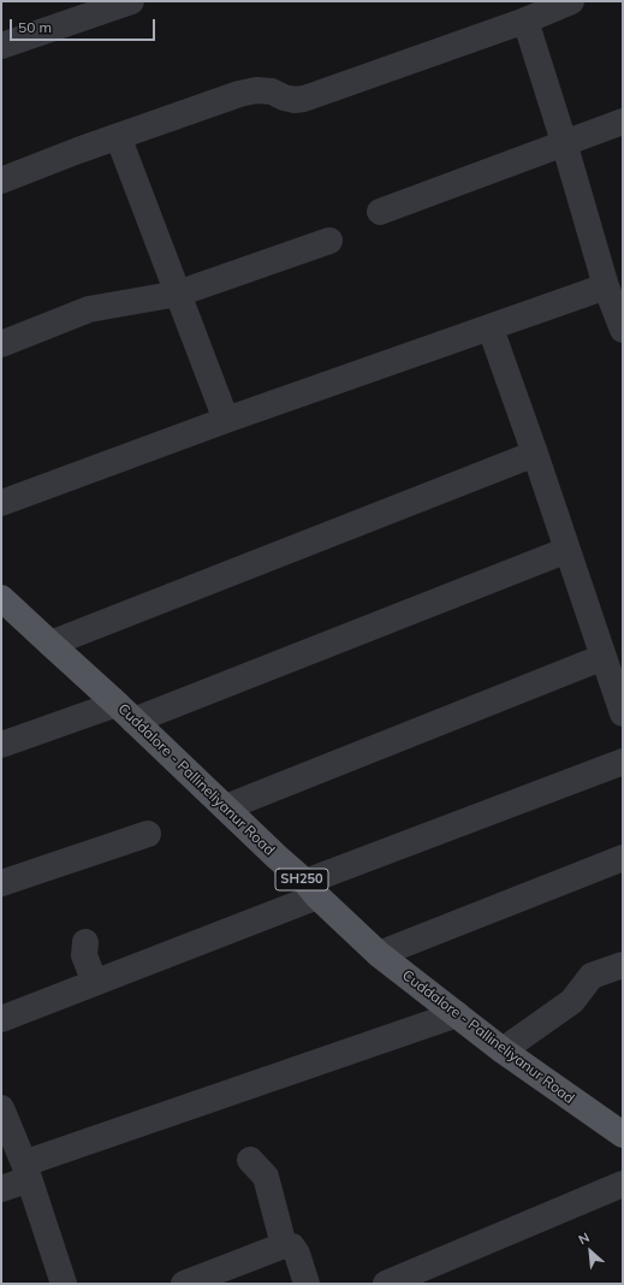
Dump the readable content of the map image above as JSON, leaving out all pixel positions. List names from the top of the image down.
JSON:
{
  "streets": {
    "main road": ["Cuddalore - Pallineliyanur Road", "SH250"]
  },
  "scale_bar": "50 m",
  "north": "top left"
}
